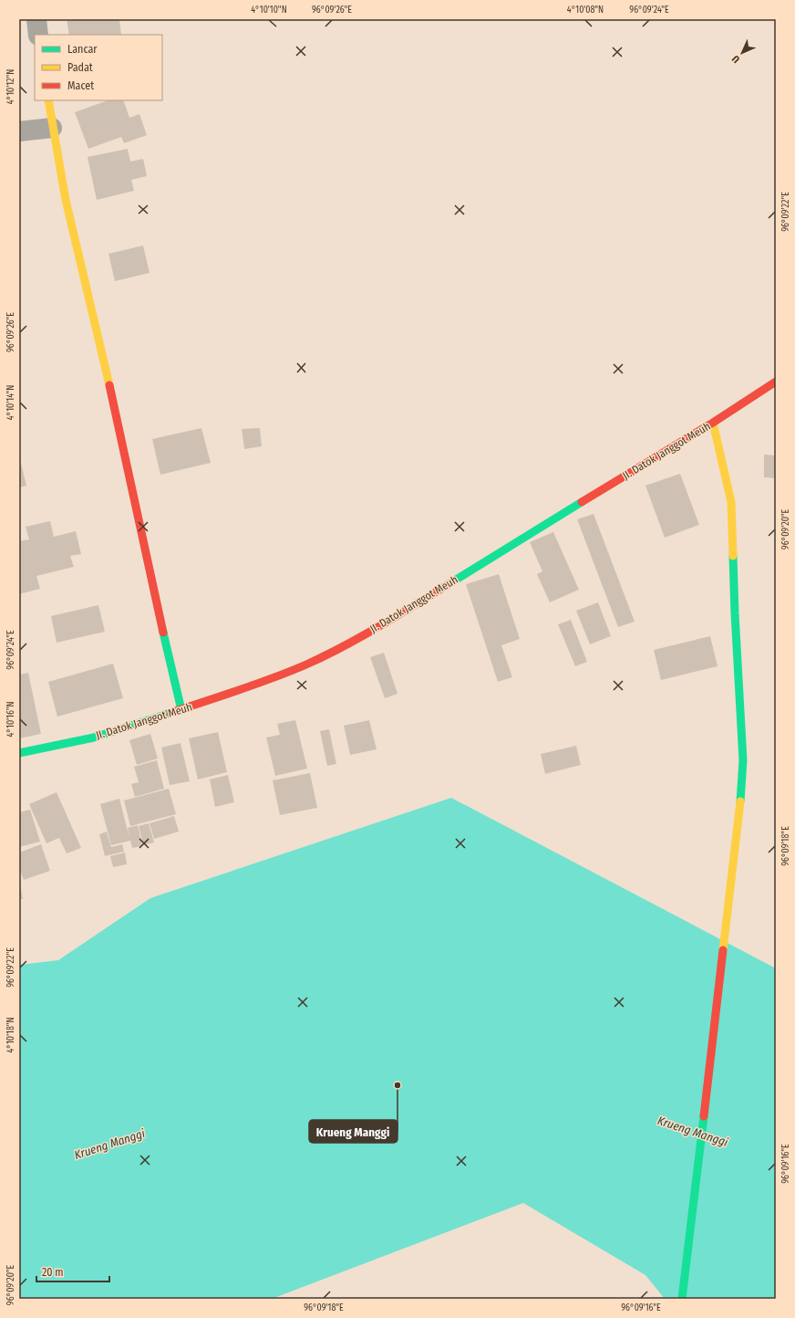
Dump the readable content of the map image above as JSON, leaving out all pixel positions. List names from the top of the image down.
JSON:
{
  "streets": {
    "street": ["JI. Datok Janggot Meuh"]
  },
  "water": ["Krueng Manggi"],
  "places": ["Krueng Manggi"],
  "legend": ["Lancar", "Padat", "Macet"],
  "scale_bar": "20 m",
  "north": "bottom left",
  "coordinates": [
    "4°10'10\"N",
    "96°09'26\"E",
    "4°10'08\"N",
    "96°09'24\"E",
    "4°10'12\"N",
    "96°09'22\"E",
    "4°10'14\"N",
    "96°09'20\"E",
    "4°10'16\"N",
    "96°09'18\"E",
    "4°10'18\"N",
    "96°09'16\"E"
  ]
}
